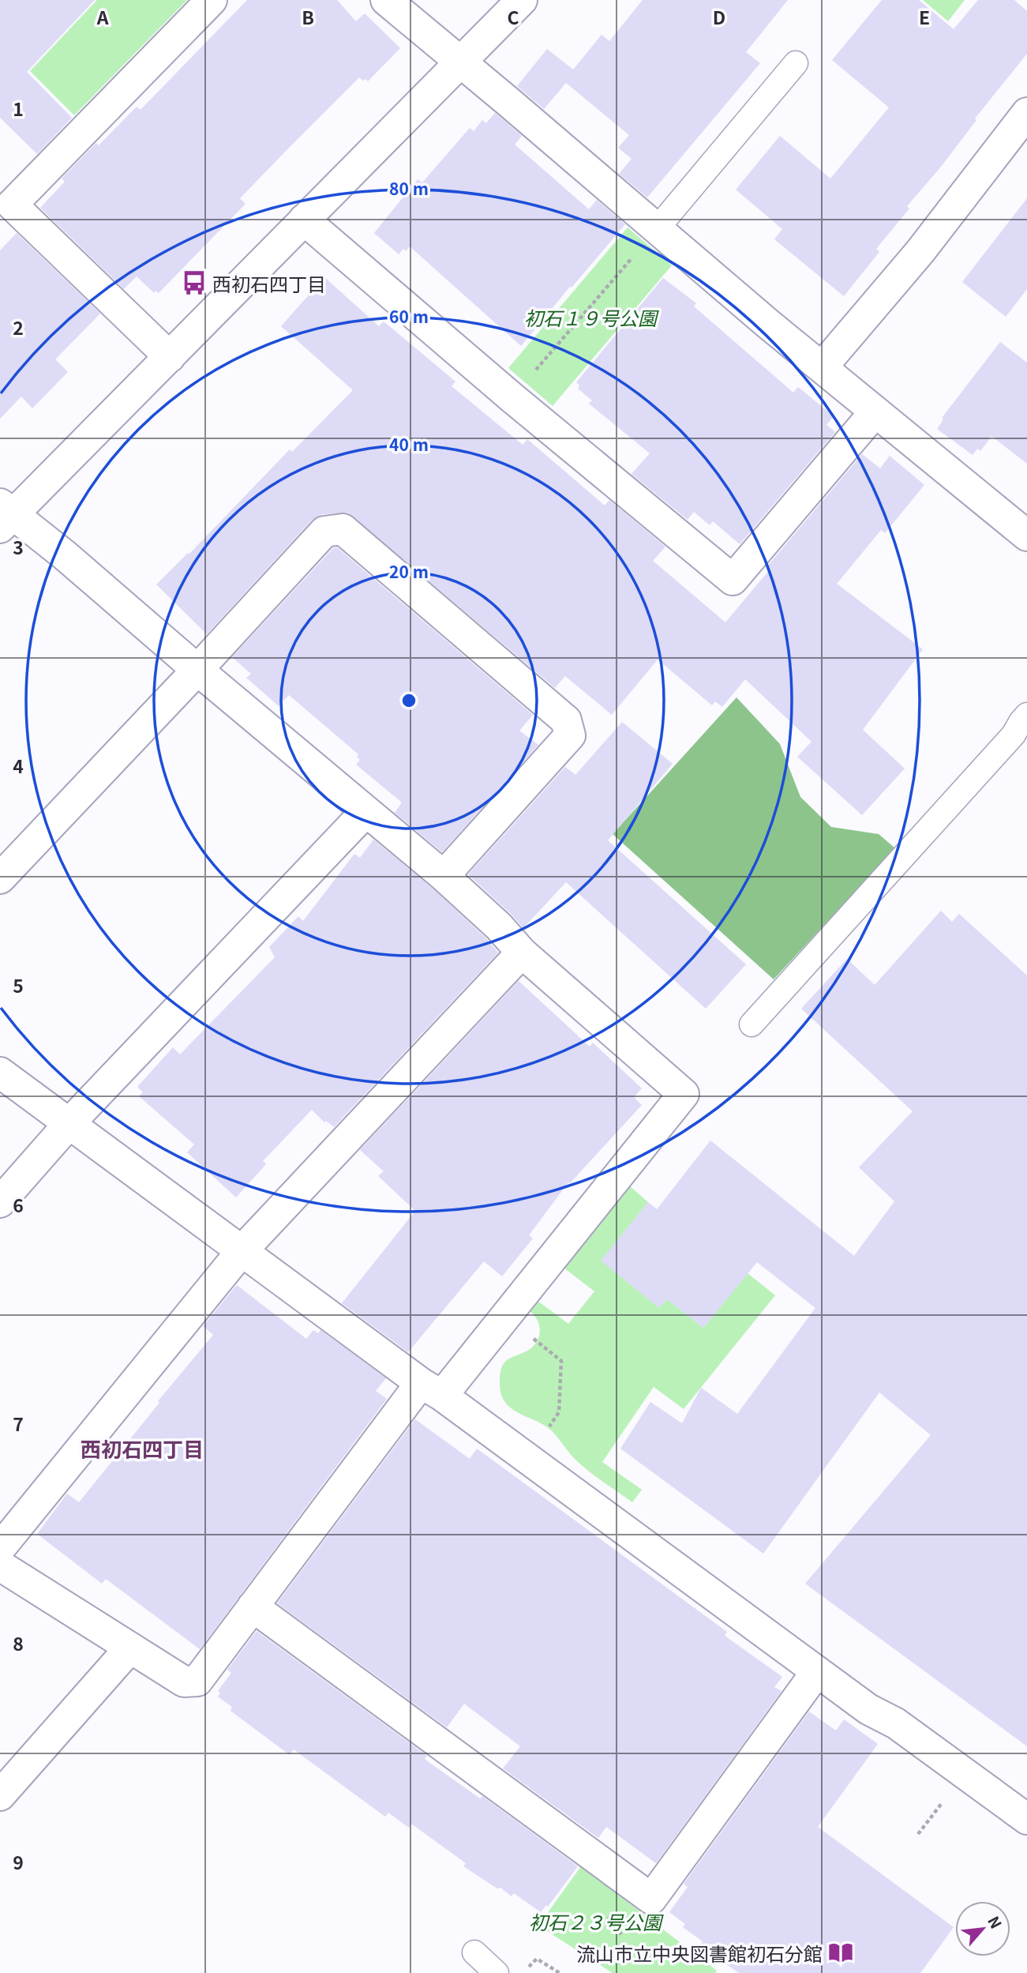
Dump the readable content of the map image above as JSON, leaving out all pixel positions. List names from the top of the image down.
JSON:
{
  "districts": ["西初石四丁目"],
  "parks": ["初石１９号公園", "初石２３号公園"],
  "places": {
    "bus stop": ["西初石四丁目"],
    "library": ["流山市立中央図書館初石分館"]
  },
  "north": "top right",
  "grid": {
    "columns": [
      "A",
      "B",
      "C",
      "D",
      "E"
    ],
    "rows": [
      "1",
      "2",
      "3",
      "4",
      "5",
      "6",
      "7",
      "8",
      "9"
    ]
  },
  "rings": [
    "80 m",
    "60 m",
    "40 m",
    "20 m"
  ]
}
